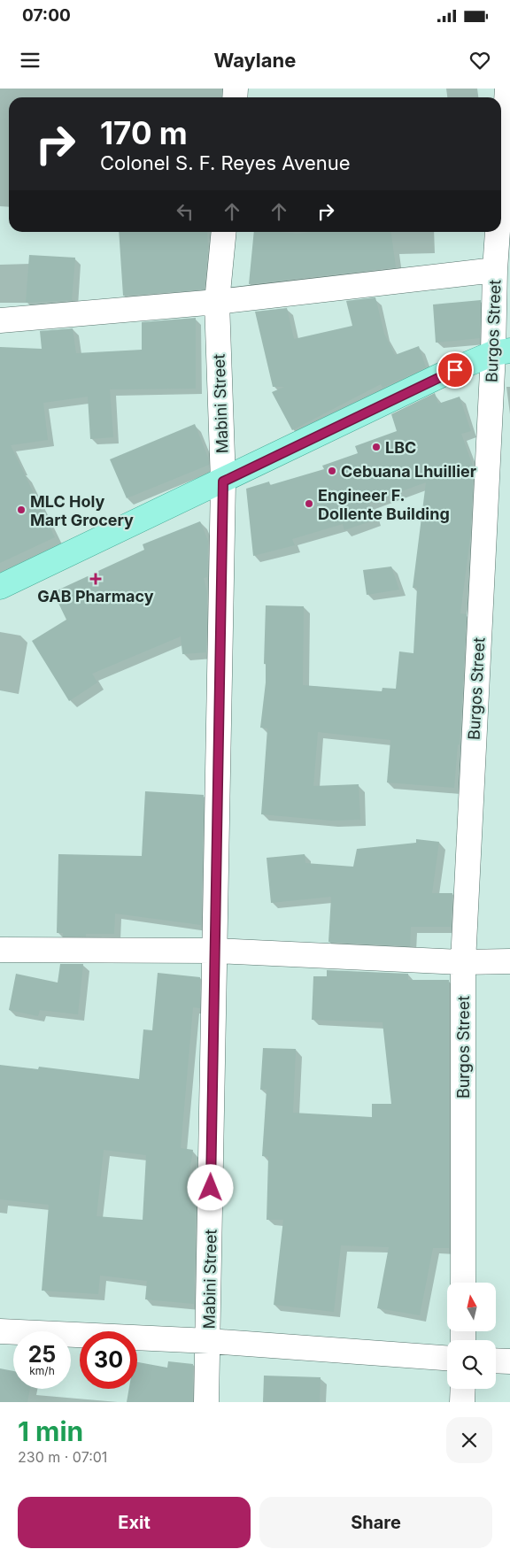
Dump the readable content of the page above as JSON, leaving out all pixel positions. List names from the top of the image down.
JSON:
{
  "streets": {
    "street": ["Burgos Street", "Mabini Street"]
  },
  "places": {
    "other": [
      "LBC",
      "Cebuana Lhuillier",
      "Engineer F. Dollente Building",
      "MLC Holy Mart Grocery"
    ],
    "health": ["GAB Pharmacy"]
  },
  "north": "top",
  "page": {
    "status": "07:00",
    "header": "Waylane",
    "turn": ["170 m", "Colonel S. F. Reyes Avenue"],
    "speed": "25 km/h",
    "limit": "30",
    "heading": ["1 min", "230 m · 07:01"],
    "buttons": ["Exit", "Share"]
  }
}
